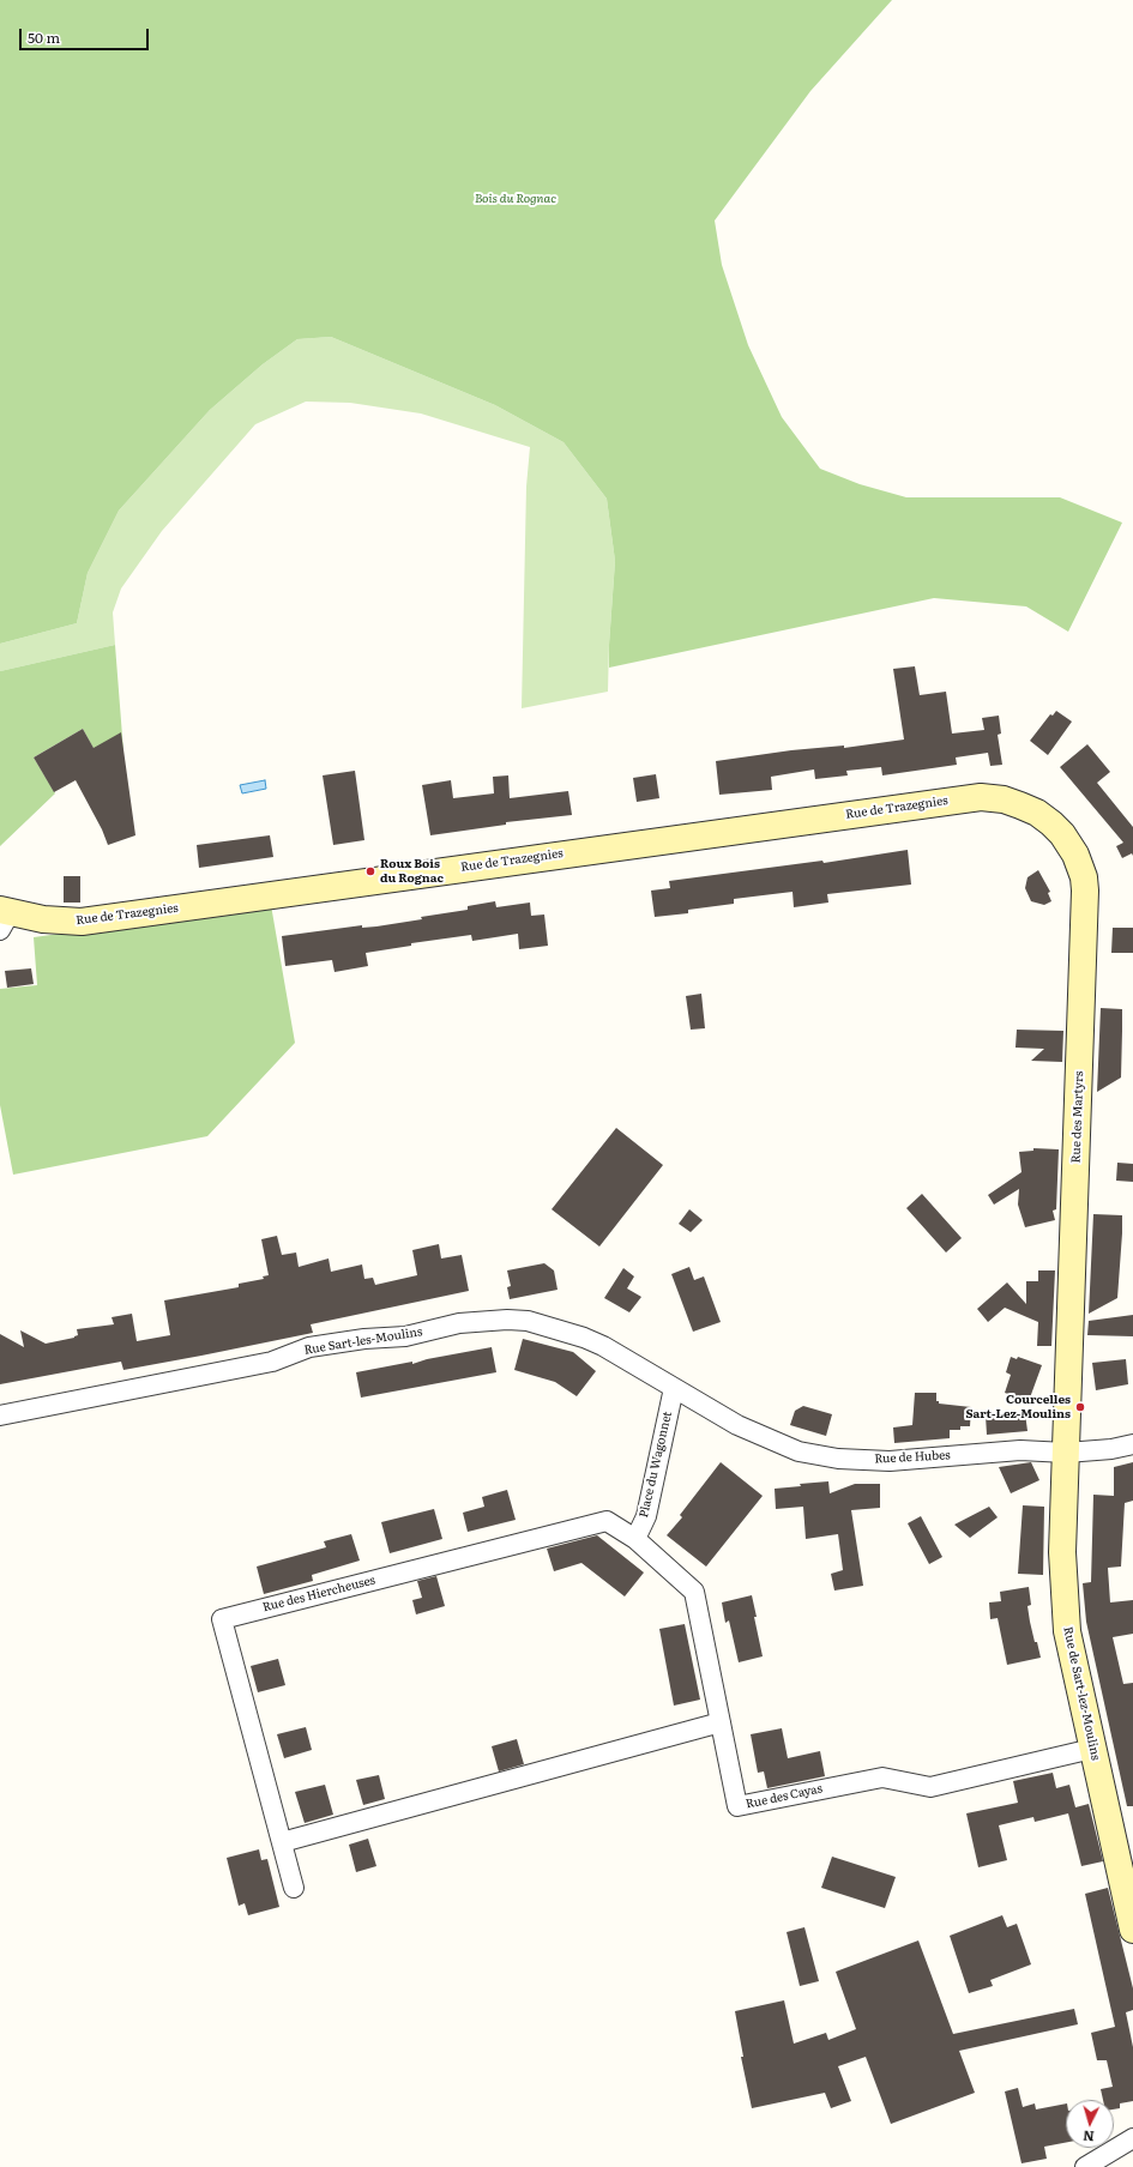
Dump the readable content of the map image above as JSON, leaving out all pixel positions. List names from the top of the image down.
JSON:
{
  "streets": {
    "main road": ["Rue de Trazegnies", "Rue des Martyrs", "Rue de Sart-lez-Moulins"],
    "street": [
      "Rue Sart-les-Moulins",
      "Rue de Hubes",
      "Place du Wagonnet",
      "Rue des Hiercheuses",
      "Rue des Cayas"
    ]
  },
  "crossings": [
    ["Rue de Trazegnies", "Rue des Martyrs"],
    ["Rue des Martyrs", "Rue de Hubes"],
    ["Rue des Martyrs", "Rue de Sart-lez-Moulins"],
    ["Rue Sart-les-Moulins", "Rue de Hubes"],
    ["Rue Sart-les-Moulins", "Place du Wagonnet"],
    ["Rue de Hubes", "Rue de Sart-lez-Moulins"],
    ["Place du Wagonnet", "Rue des Hiercheuses"],
    ["Place du Wagonnet", "Rue des Cayas"],
    ["Rue des Hiercheuses", "Rue des Cayas"],
    ["Rue de Sart-lez-Moulins", "Rue des Cayas"]
  ],
  "parks": ["Bois du Rognac"],
  "places": ["Roux Bois du Rognac", "Courcelles Sart-Lez-Moulins"],
  "scale_bar": "50 m",
  "north": "bottom"
}
